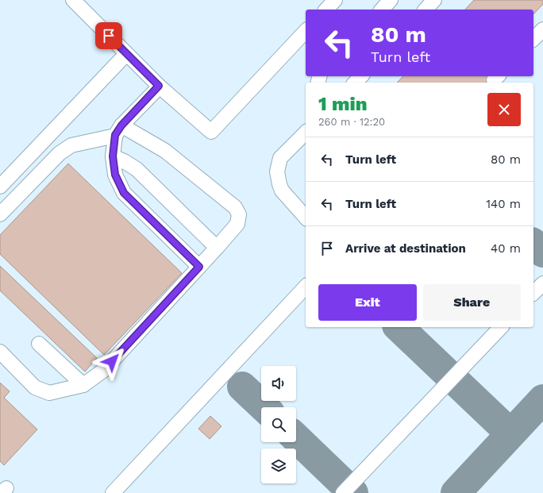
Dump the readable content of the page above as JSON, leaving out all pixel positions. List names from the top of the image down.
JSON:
{
  "page": {
    "turn": ["80 m", "Turn left"],
    "heading": ["1 min", "260 m · 12:20"],
    "list": [
      {
        "name": "Turn left",
        "value": "80 m"
      },
      {
        "name": "Turn left",
        "value": "140 m"
      },
      {
        "name": "Arrive at destination",
        "value": "40 m"
      }
    ],
    "buttons": ["Exit", "Share"]
  }
}
